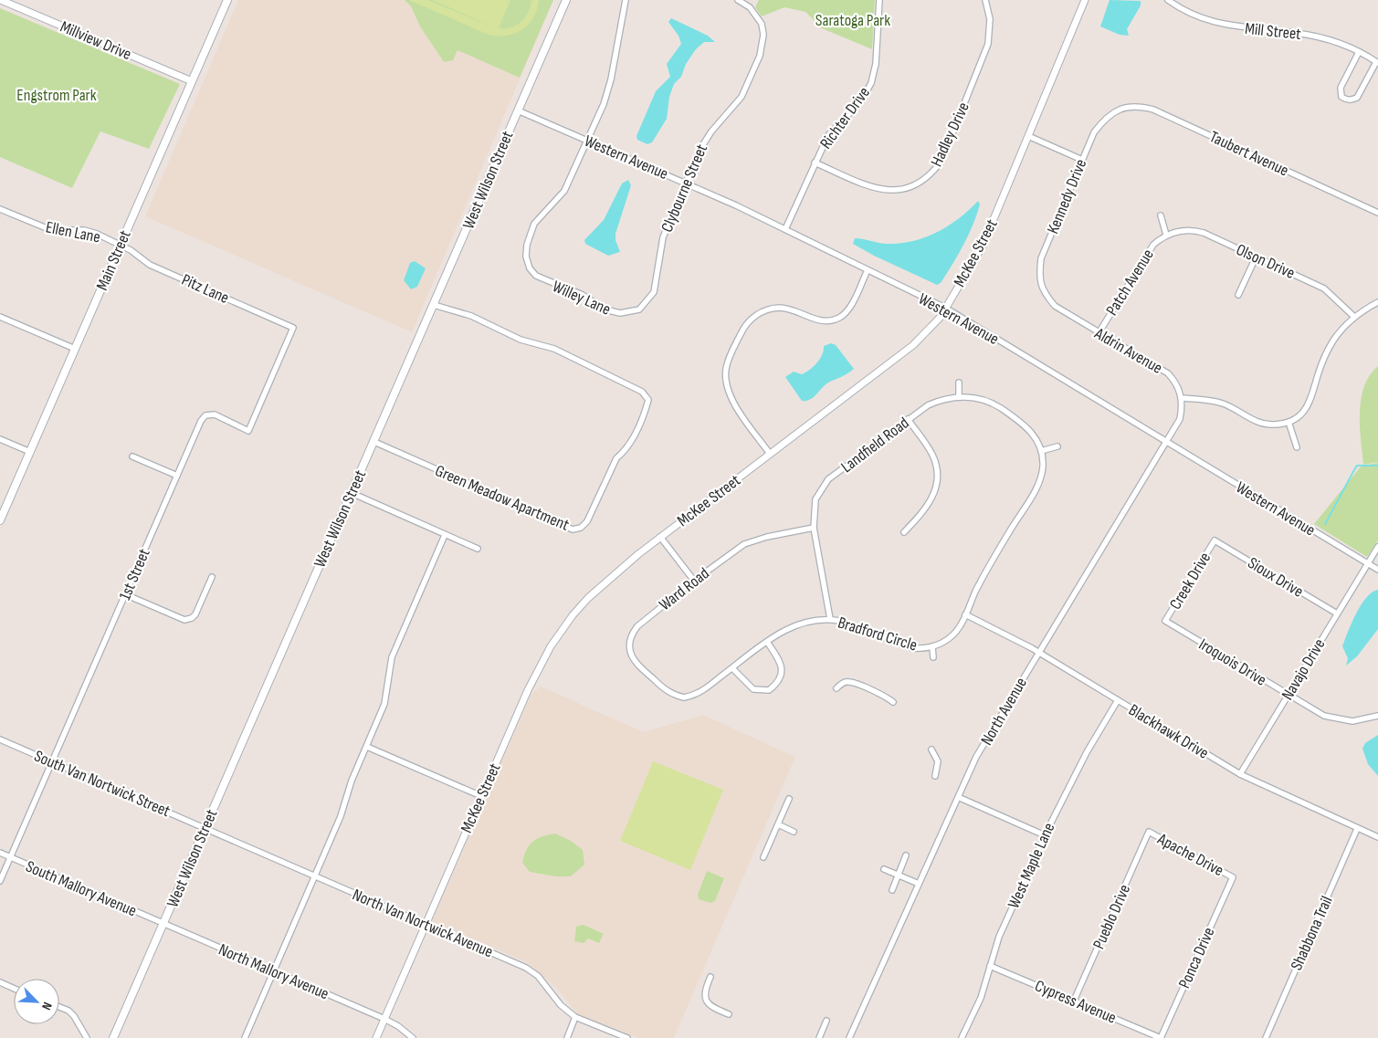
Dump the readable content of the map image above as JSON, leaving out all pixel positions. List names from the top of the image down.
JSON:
{
  "streets": {
    "main road": ["West Wilson Street", "Main Street"],
    "street": [
      "Mill Street",
      "Millview Drive",
      "Richter Drive",
      "Hadley Drive",
      "Taubert Avenue",
      "Western Avenue",
      "Clybourne Street",
      "Kennedy Drive",
      "Ellen Lane",
      "McKee Street",
      "Olson Drive",
      "Patch Avenue",
      "Pitz Lane",
      "Willey Lane",
      "Aldrin Avenue",
      "Landfield Road",
      "Green Meadow Apartment",
      "1st Street",
      "Sioux Drive",
      "Creek Drive",
      "Ward Road",
      "Bradford Circle",
      "Iroquois Drive",
      "Navajo Drive",
      "North Avenue",
      "Blackhawk Drive",
      "South Van Nortwick Street",
      "Apache Drive",
      "West Maple Lane",
      "South Mallory Avenue",
      "Pueblo Drive",
      "North Van Nortwick Avenue",
      "Shabbona Trail",
      "Ponca Drive",
      "North Mallory Avenue",
      "Cypress Avenue"
    ]
  },
  "crossings": [
    ["Millview Drive", "Main Street"],
    ["Richter Drive", "Hadley Drive"],
    ["Richter Drive", "Western Avenue"],
    ["Taubert Avenue", "Kennedy Drive"],
    ["Western Avenue", "West Wilson Street"],
    ["Western Avenue", "Clybourne Street"],
    ["Western Avenue", "McKee Street"],
    ["Western Avenue", "Willey Lane"],
    ["Western Avenue", "Navajo Drive"],
    ["Western Avenue", "North Avenue"],
    ["West Wilson Street", "Green Meadow Apartment"],
    ["West Wilson Street", "South Van Nortwick Street"],
    ["West Wilson Street", "South Mallory Avenue"],
    ["West Wilson Street", "North Van Nortwick Avenue"],
    ["West Wilson Street", "North Mallory Avenue"],
    ["Clybourne Street", "Willey Lane"],
    ["Kennedy Drive", "Aldrin Avenue"],
    ["Ellen Lane", "Main Street"],
    ["Ellen Lane", "Pitz Lane"],
    ["McKee Street", "North Van Nortwick Avenue"],
    ["McKee Street", "North Mallory Avenue"],
    ["Main Street", "Pitz Lane"],
    ["Olson Drive", "Patch Avenue"],
    ["Patch Avenue", "Aldrin Avenue"],
    ["Pitz Lane", "1st Street"],
    ["Aldrin Avenue", "North Avenue"],
    ["Landfield Road", "Ward Road"],
    ["Landfield Road", "Bradford Circle"],
    ["1st Street", "South Van Nortwick Street"],
    ["1st Street", "South Mallory Avenue"],
    ["Sioux Drive", "Creek Drive"],
    ["Sioux Drive", "Navajo Drive"],
    ["Creek Drive", "Iroquois Drive"],
    ["Ward Road", "Bradford Circle"],
    ["Bradford Circle", "Blackhawk Drive"],
    ["Iroquois Drive", "Navajo Drive"],
    ["Navajo Drive", "Blackhawk Drive"],
    ["North Avenue", "Blackhawk Drive"],
    ["Blackhawk Drive", "West Maple Lane"],
    ["Blackhawk Drive", "Shabbona Trail"],
    ["South Van Nortwick Street", "North Van Nortwick Avenue"],
    ["Apache Drive", "Pueblo Drive"],
    ["Apache Drive", "Ponca Drive"],
    ["West Maple Lane", "Cypress Avenue"],
    ["South Mallory Avenue", "North Mallory Avenue"],
    ["Pueblo Drive", "Cypress Avenue"],
    ["Ponca Drive", "Cypress Avenue"]
  ],
  "parks": ["Saratoga Park", "Engstrom Park"],
  "north": "bottom right"
}
